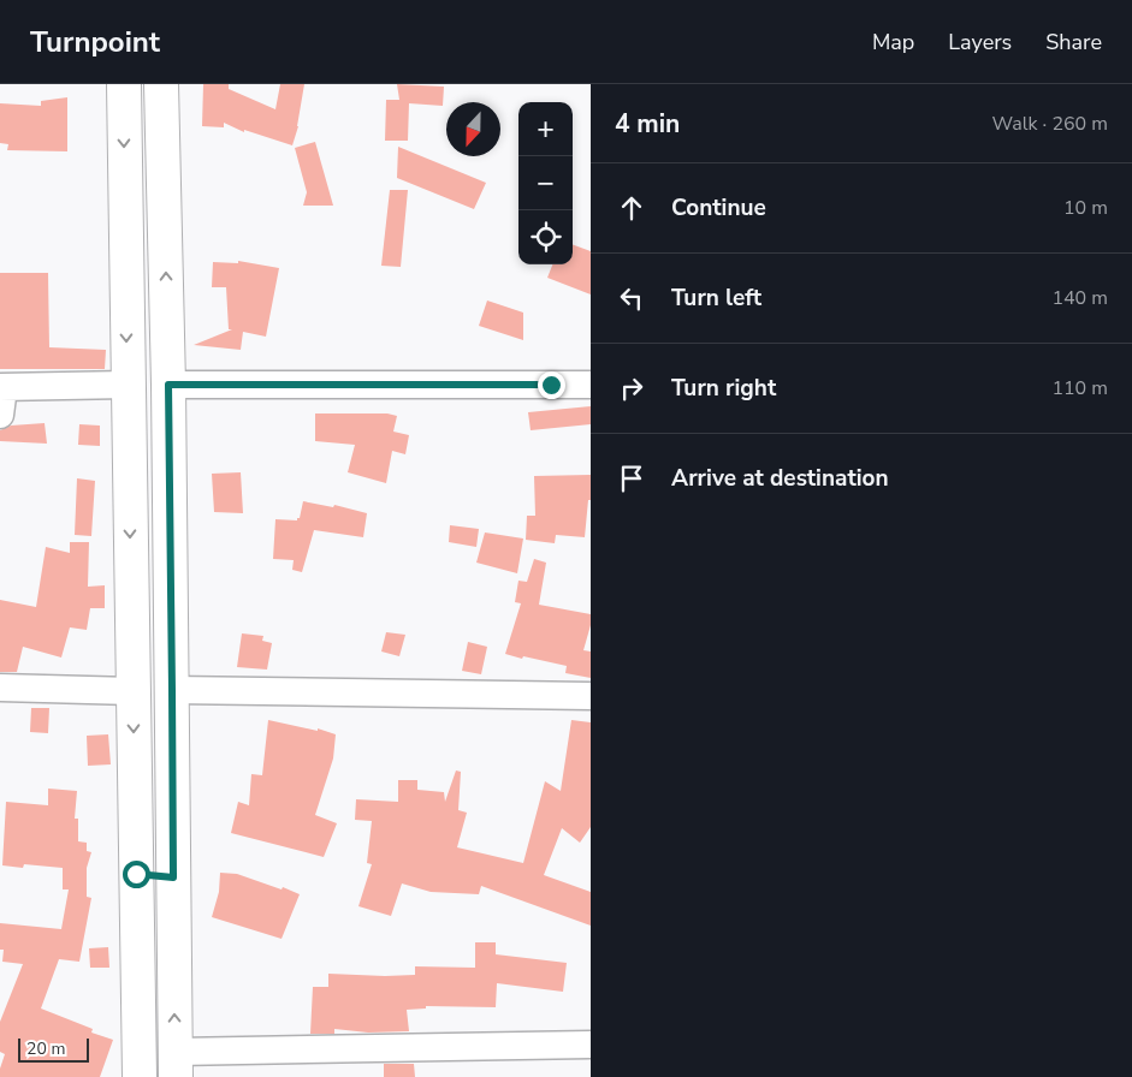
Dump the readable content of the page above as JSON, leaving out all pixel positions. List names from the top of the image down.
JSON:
{
  "scale_bar": "20 m",
  "north": "bottom",
  "page": {
    "header": "Turnpoint",
    "nav": ["Map", "Layers", "Share"],
    "heading": ["4 min", "Walk · 260 m"],
    "map_buttons": ["+", "−"],
    "list": [
      ["Continue", "10 m"],
      ["Turn left", "140 m"],
      ["Turn right", "110 m"],
      "Arrive at destination"
    ],
    "scale": "20 m"
  }
}
